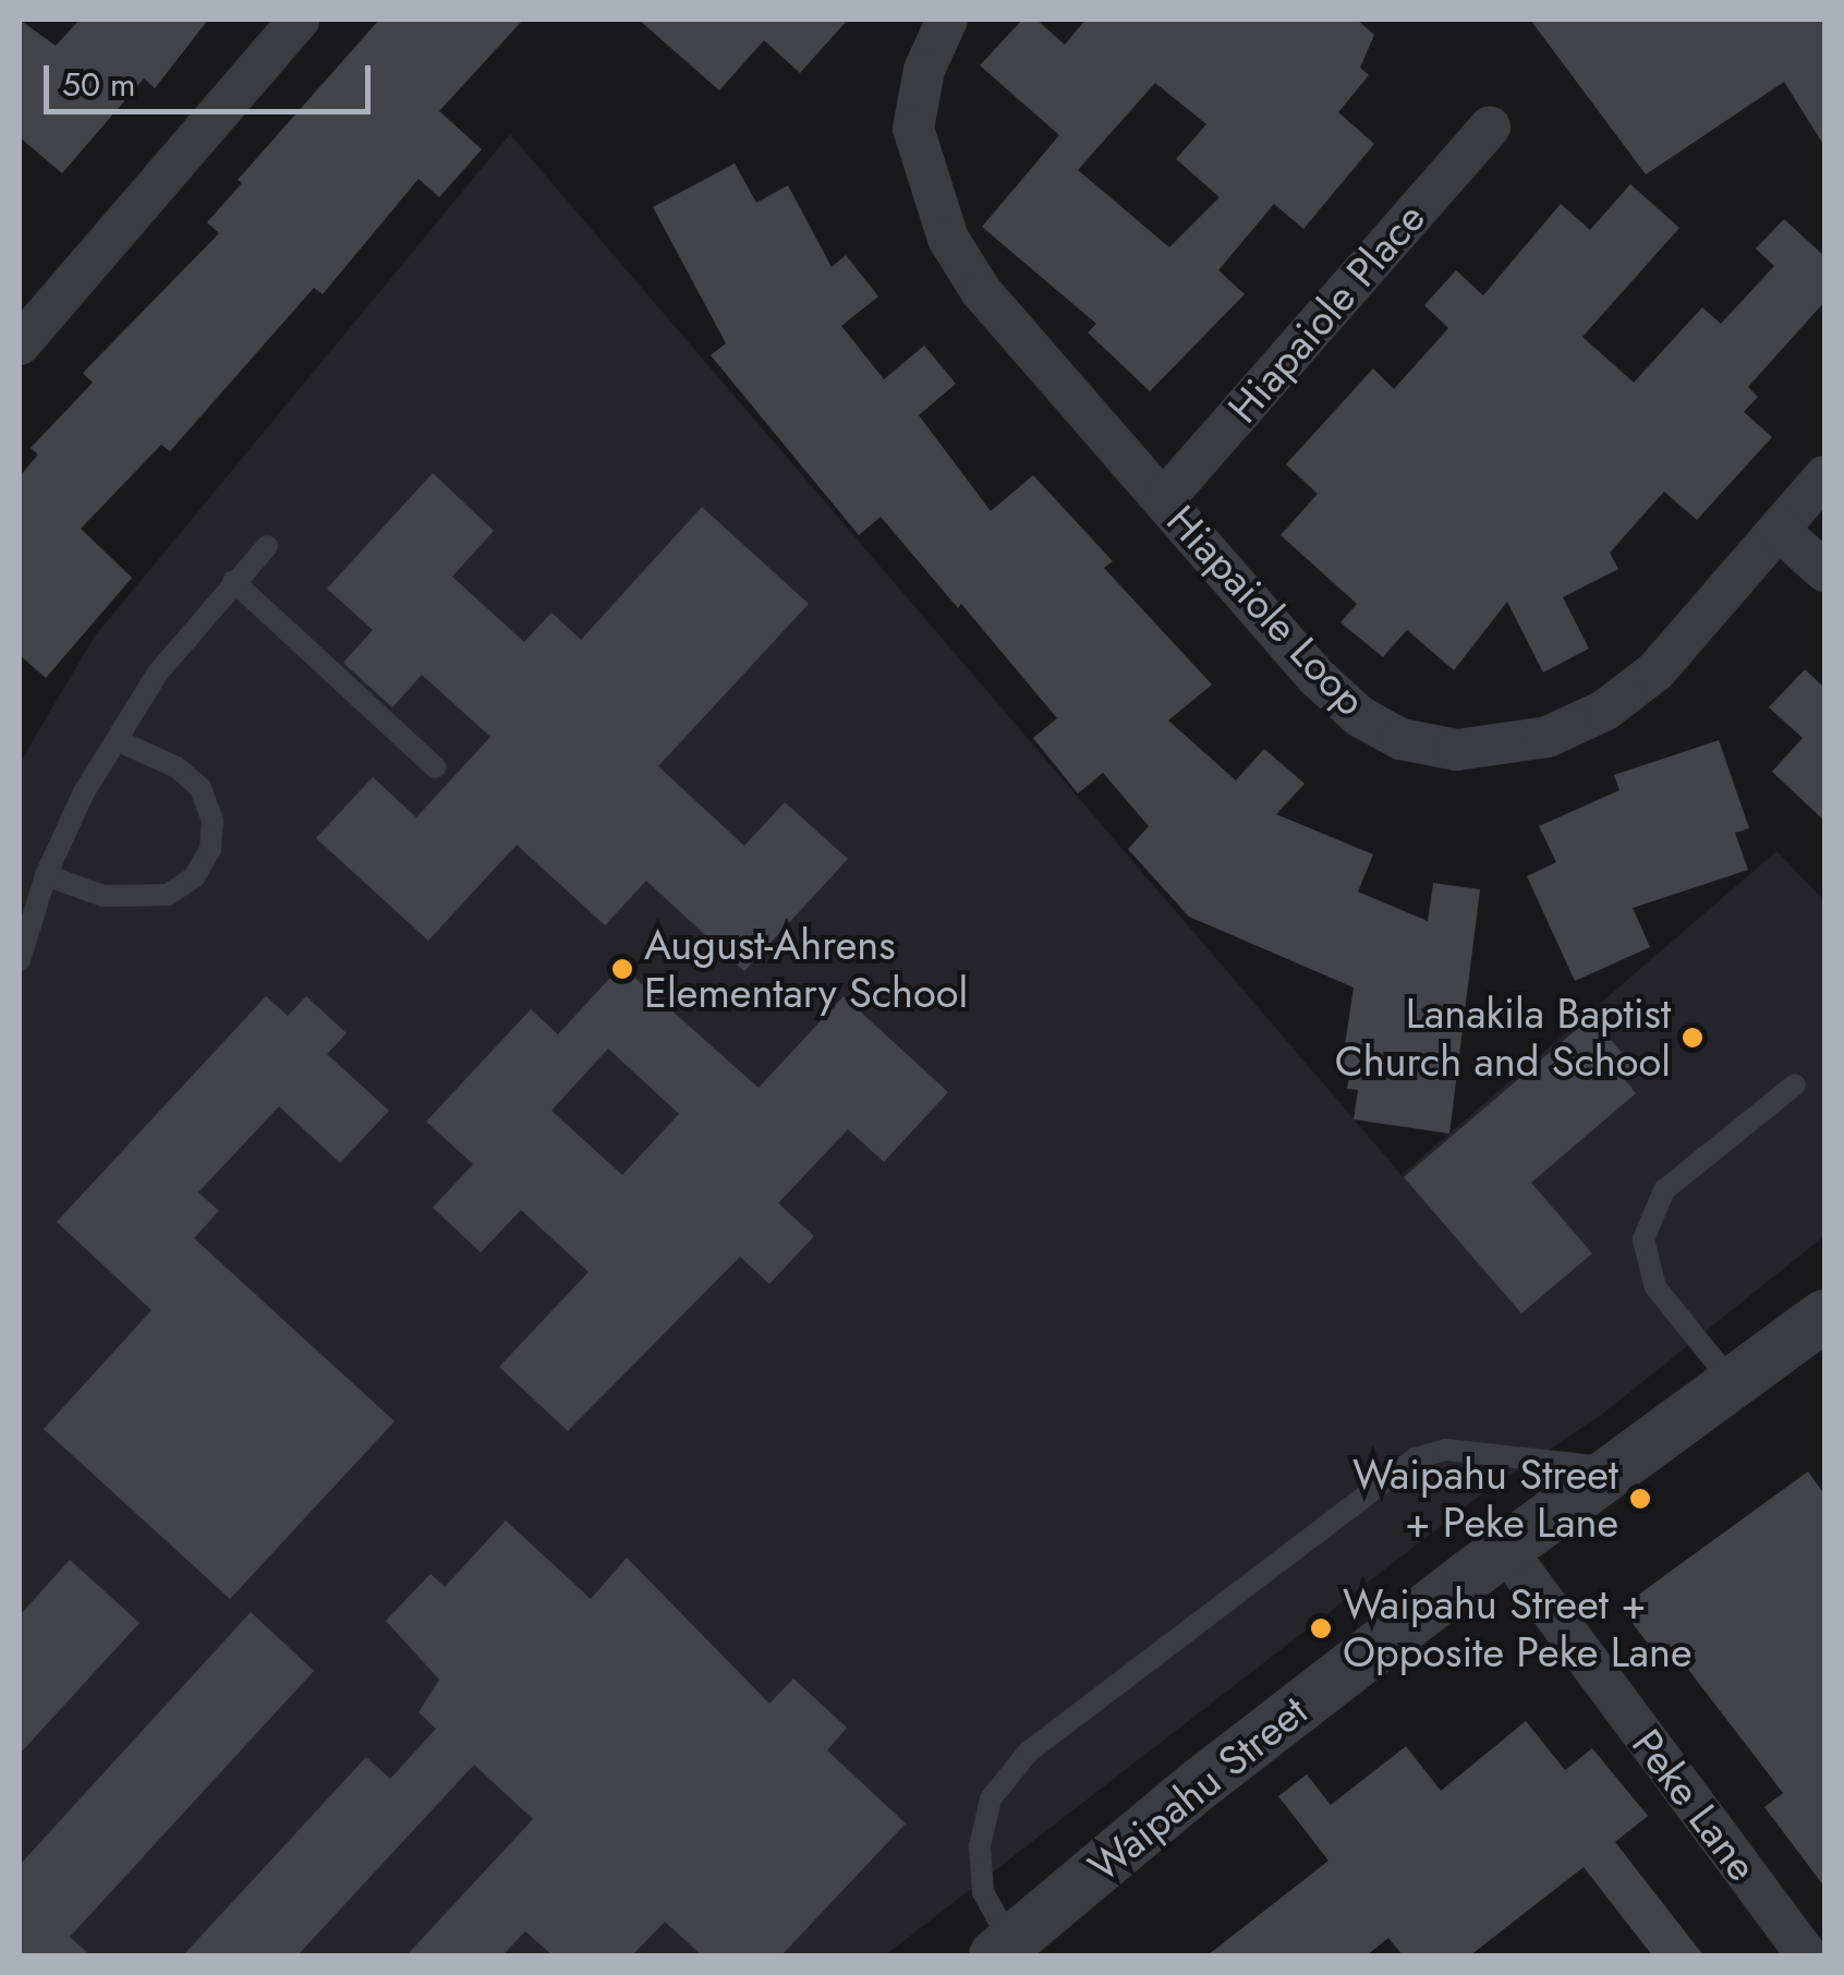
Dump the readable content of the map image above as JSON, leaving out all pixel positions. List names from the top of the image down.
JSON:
{
  "streets": {
    "street": [
      "Hiapaiole Place",
      "Hiapaiole Loop",
      "Waipahu Street",
      "Peke Lane"
    ]
  },
  "crossings": [
    ["Hiapaiole Place", "Hiapaiole Loop"],
    ["Waipahu Street", "Peke Lane"]
  ],
  "places": [
    "August-Ahrens Elementary School",
    "Lanakila Baptist Church and School",
    "Waipahu Street + Peke Lane",
    "Waipahu Street + Opposite Peke Lane"
  ],
  "scale_bar": "50 m"
}
